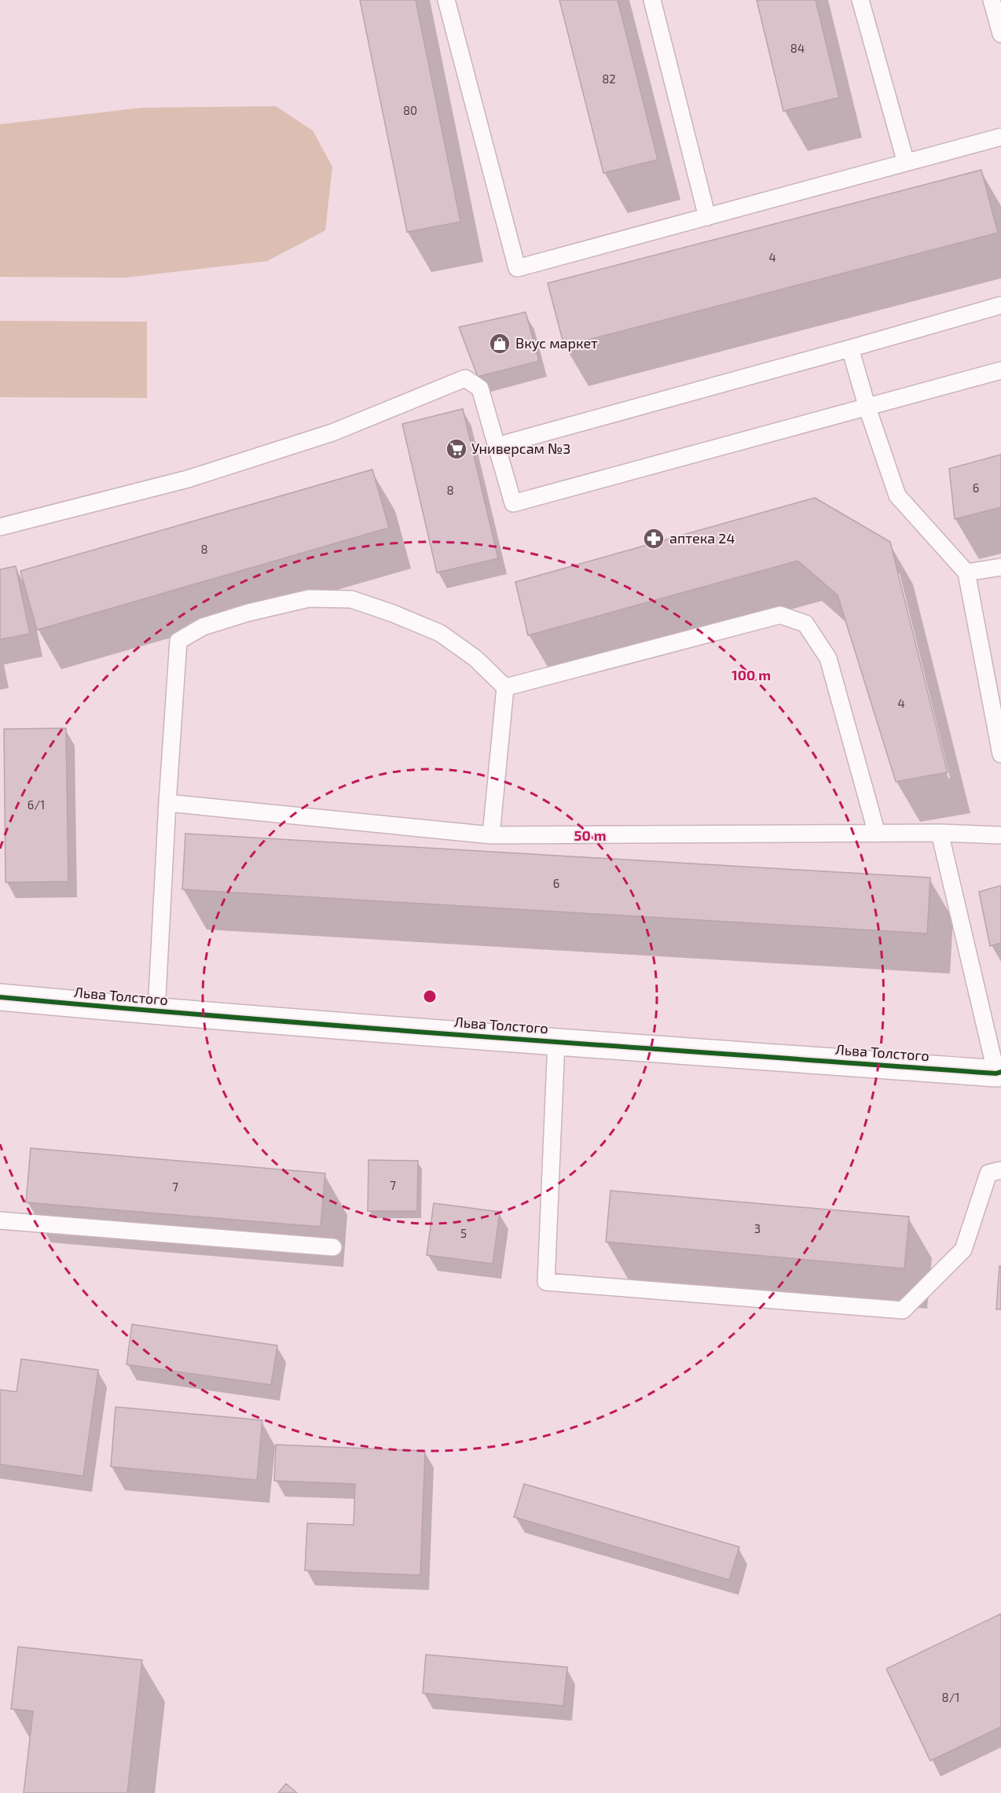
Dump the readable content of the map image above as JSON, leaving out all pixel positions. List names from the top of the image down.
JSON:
{
  "streets": {
    "street": ["Льва Толстого"]
  },
  "places": {
    "shop": ["Вкус маркет"],
    "supermarket": ["Универсам №3"],
    "pharmacy": ["аптека 24"]
  },
  "house_numbers": [
    "84",
    "82",
    "80",
    "4",
    "6",
    "8",
    "8",
    "4",
    "6/1",
    "6",
    "7",
    "7",
    "3",
    "5",
    "8/1"
  ],
  "rings": ["100 m", "50 m"]
}
